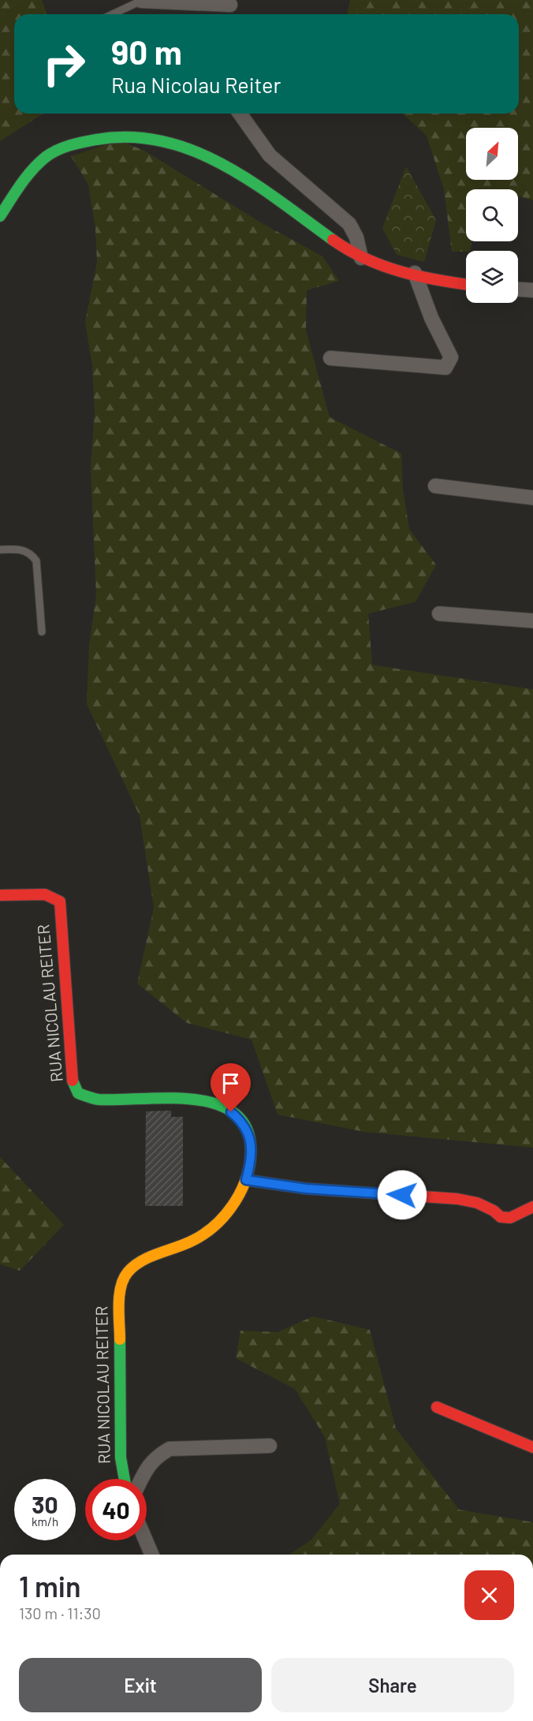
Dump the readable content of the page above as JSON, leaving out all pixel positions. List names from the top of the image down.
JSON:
{
  "streets": {
    "street": ["RUA NICOLAU REITER"]
  },
  "north": "top right",
  "page": {
    "turn": ["90 m", "Rua Nicolau Reiter"],
    "speed": "30 km/h",
    "limit": "40",
    "heading": ["1 min", "130 m · 11:30"],
    "buttons": ["Exit", "Share"]
  }
}
